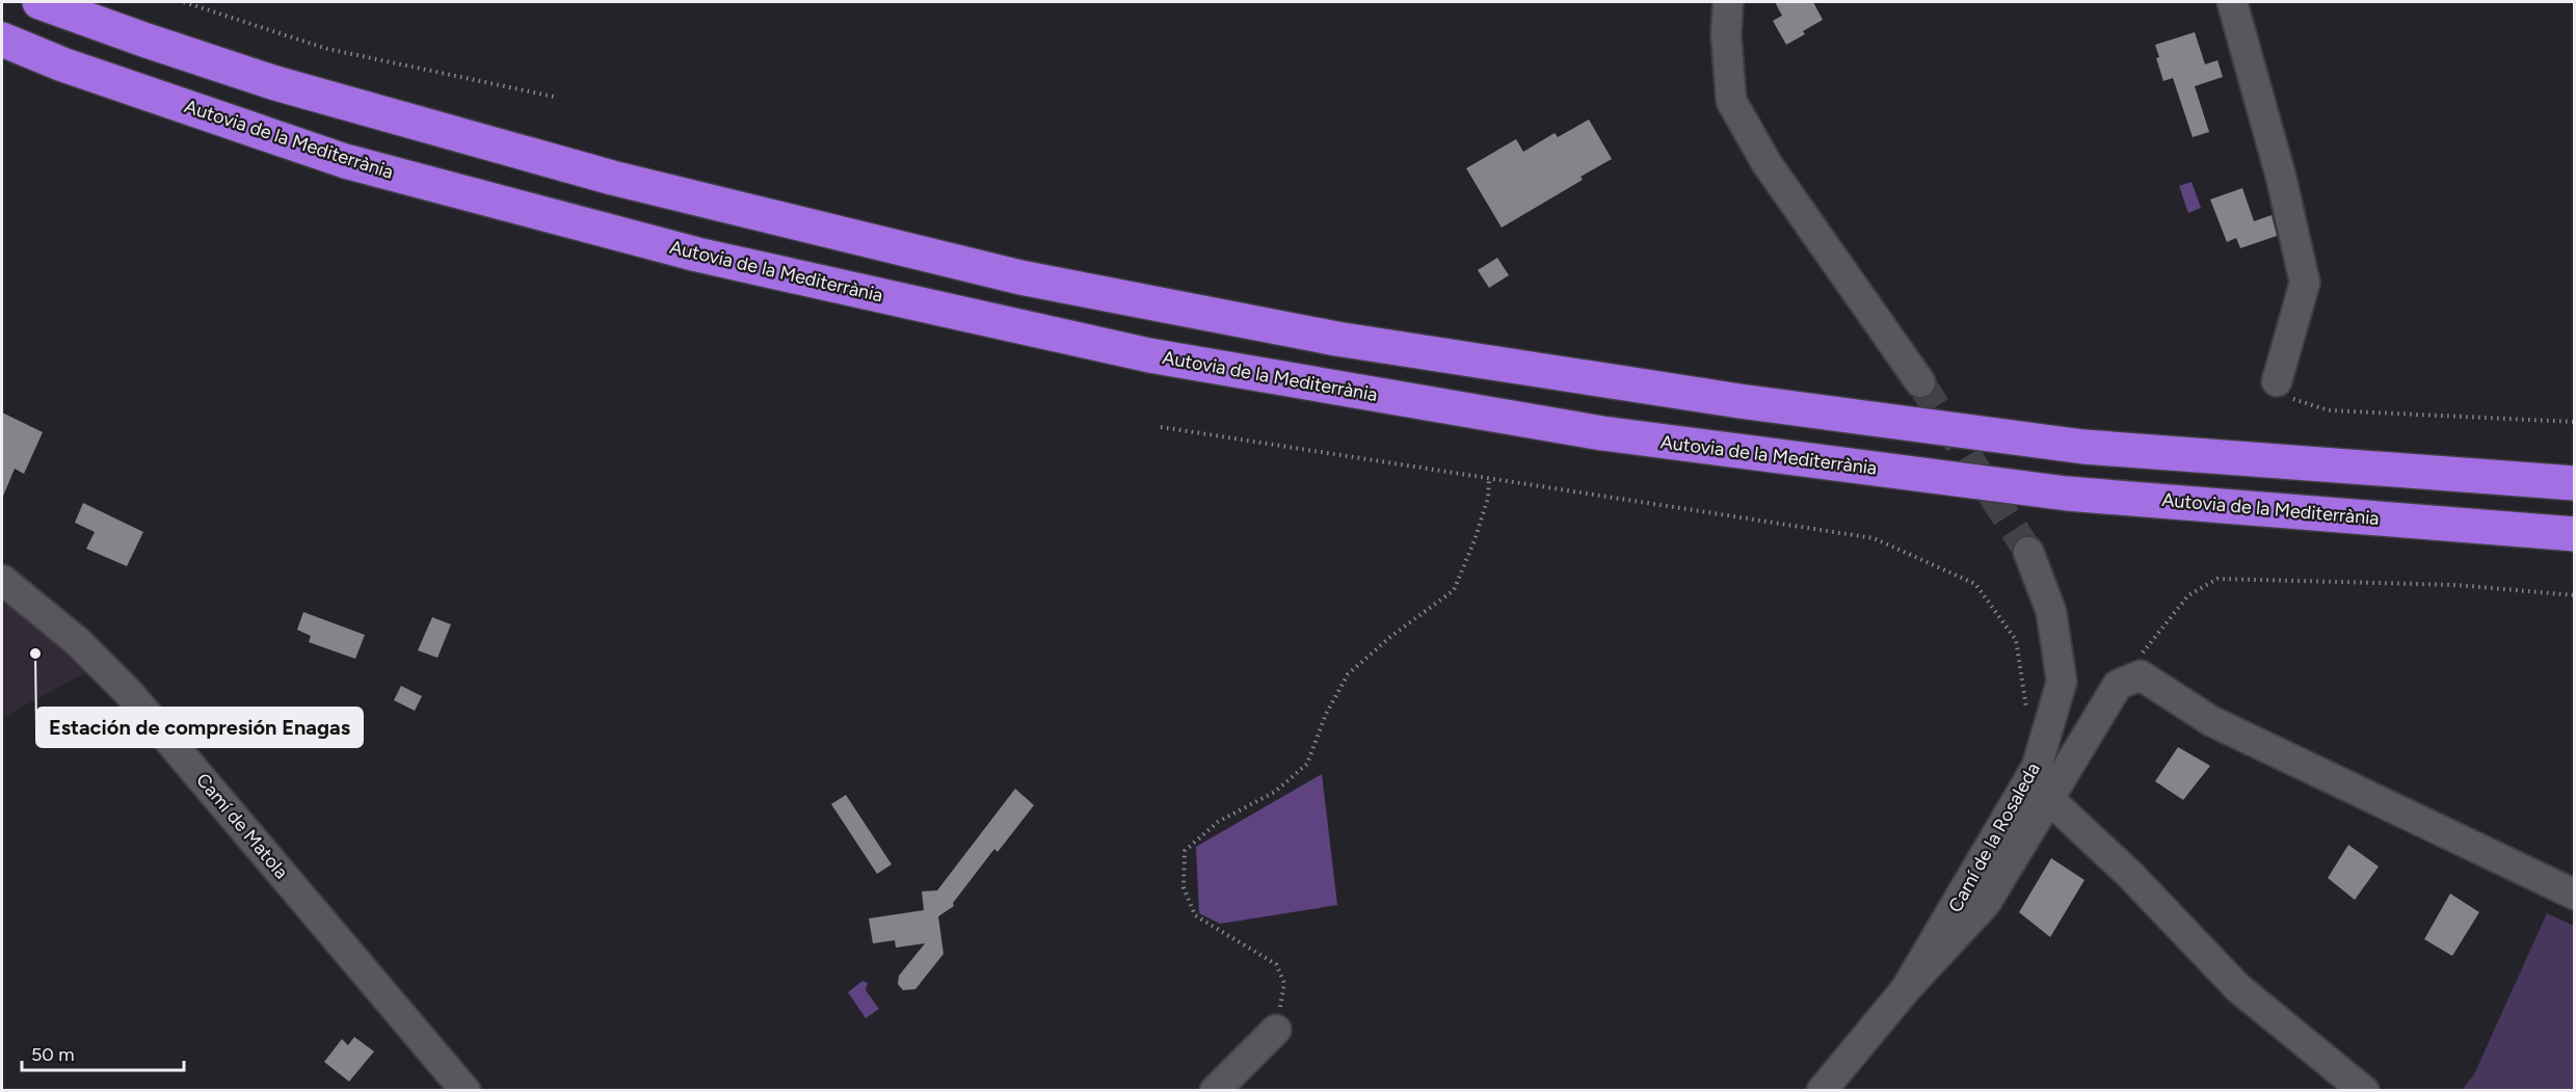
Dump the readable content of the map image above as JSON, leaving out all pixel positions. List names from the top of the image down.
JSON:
{
  "streets": {
    "highway": ["Autovia de la Mediterrània"],
    "street": ["Camí de Matola", "Camí de la Rosaleda"]
  },
  "places": ["Estación de compresión Enagas"],
  "scale_bar": "50 m"
}
